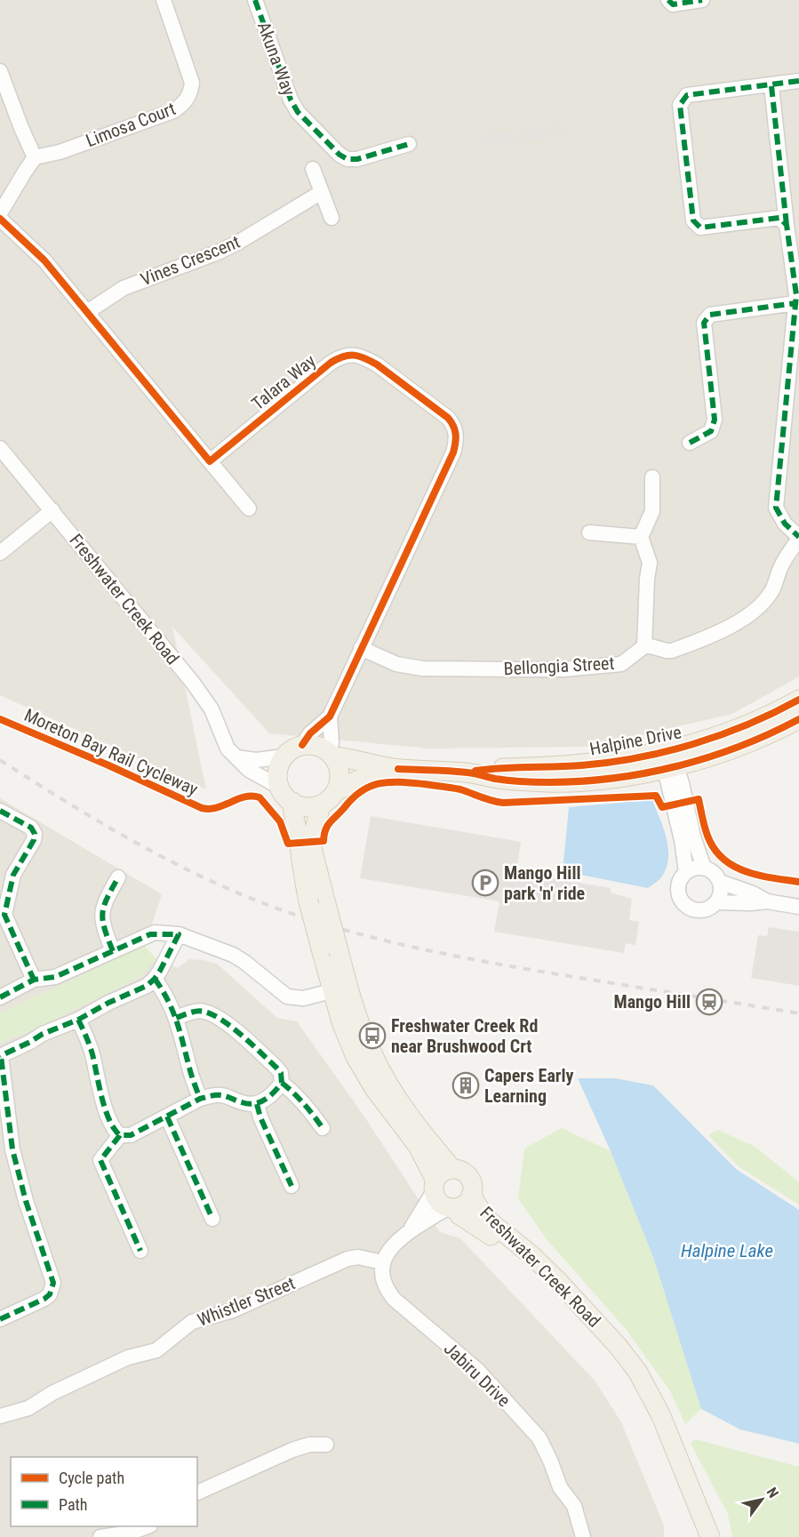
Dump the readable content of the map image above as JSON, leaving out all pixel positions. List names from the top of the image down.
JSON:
{
  "streets": {
    "main road": ["Freshwater Creek Road", "Halpine Drive"],
    "street": [
      "Akuna Way",
      "Limosa Court",
      "Vines Crescent",
      "Talara Way",
      "Bellongia Street",
      "Whistler Street",
      "Jabiru Drive"
    ],
    "cycle path": ["Moreton Bay Rail Cycleway"]
  },
  "crossings": [
    ["Talara Way", "Freshwater Creek Road"],
    ["Talara Way", "Bellongia Street"],
    ["Talara Way", "Halpine Drive"],
    ["Freshwater Creek Road", "Halpine Drive"],
    ["Whistler Street", "Jabiru Drive"]
  ],
  "water": ["Halpine Lake"],
  "places": {
    "parking": ["Mango Hill park 'n' ride"],
    "station": ["Mango Hill"],
    "bus stop": ["Freshwater Creek Rd near Brushwood Crt"],
    "building": ["Capers Early Learning"]
  },
  "legend": ["Cycle path", "Path"],
  "north": "top right"
}
